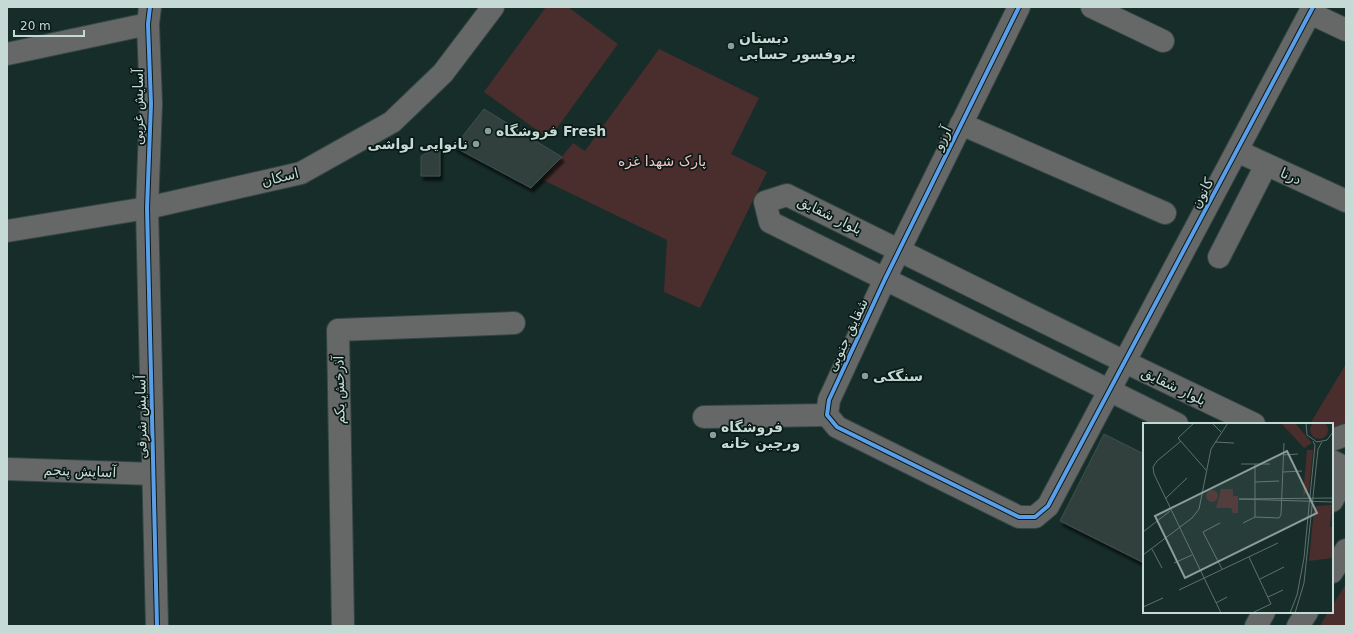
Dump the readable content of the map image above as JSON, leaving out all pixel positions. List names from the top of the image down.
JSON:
{
  "streets": {
    "street": [
      "آسایش غربی",
      "آرزو",
      "درنا",
      "اسکان",
      "کانون",
      "بلوار شقایق",
      "شقایق جنوبی",
      "آذرخش یکم",
      "آسایش شرقی",
      "آسایش پنجم"
    ]
  },
  "crossings": [
    ["آسایش غربی", "اسکان"],
    ["آسایش غربی", "آسایش شرقی"],
    ["آرزو", "بلوار شقایق"],
    ["آرزو", "شقایق جنوبی"],
    ["درنا", "کانون"],
    ["اسکان", "آسایش شرقی"],
    ["کانون", "بلوار شقایق"],
    ["بلوار شقایق", "شقایق جنوبی"],
    ["آسایش شرقی", "آسایش پنجم"]
  ],
  "parks": ["پارک شهدا غزه"],
  "places": [
    "دبستان پروفسور حسابی",
    "فروشگاه Fresh",
    "نانوایی لواشی",
    "سنگکی",
    "فروشگاه ورچین خانه"
  ],
  "scale_bar": "20 m"
}
